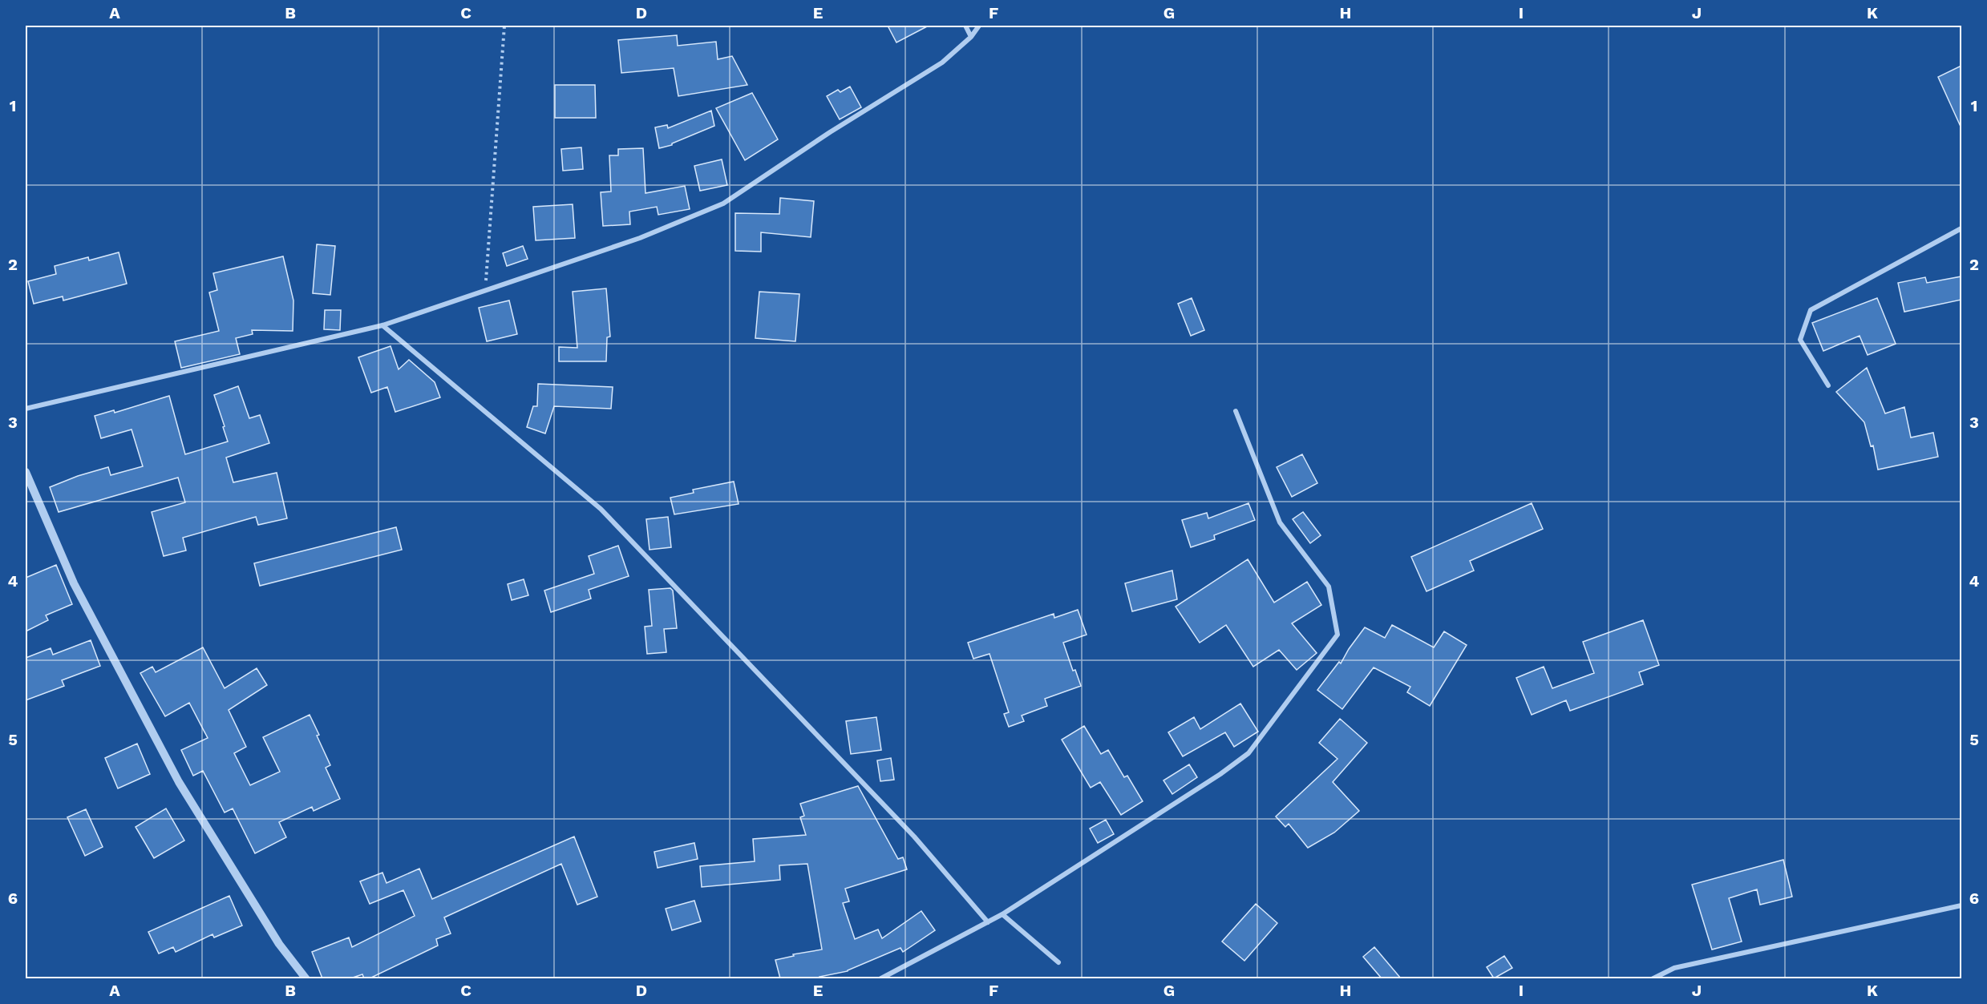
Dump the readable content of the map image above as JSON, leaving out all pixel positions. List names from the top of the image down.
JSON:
{
  "grid": {
    "columns": [
      "A",
      "B",
      "C",
      "D",
      "E",
      "F",
      "G",
      "H",
      "I",
      "J",
      "K"
    ],
    "rows": [
      "1",
      "2",
      "3",
      "4",
      "5",
      "6"
    ]
  }
}
